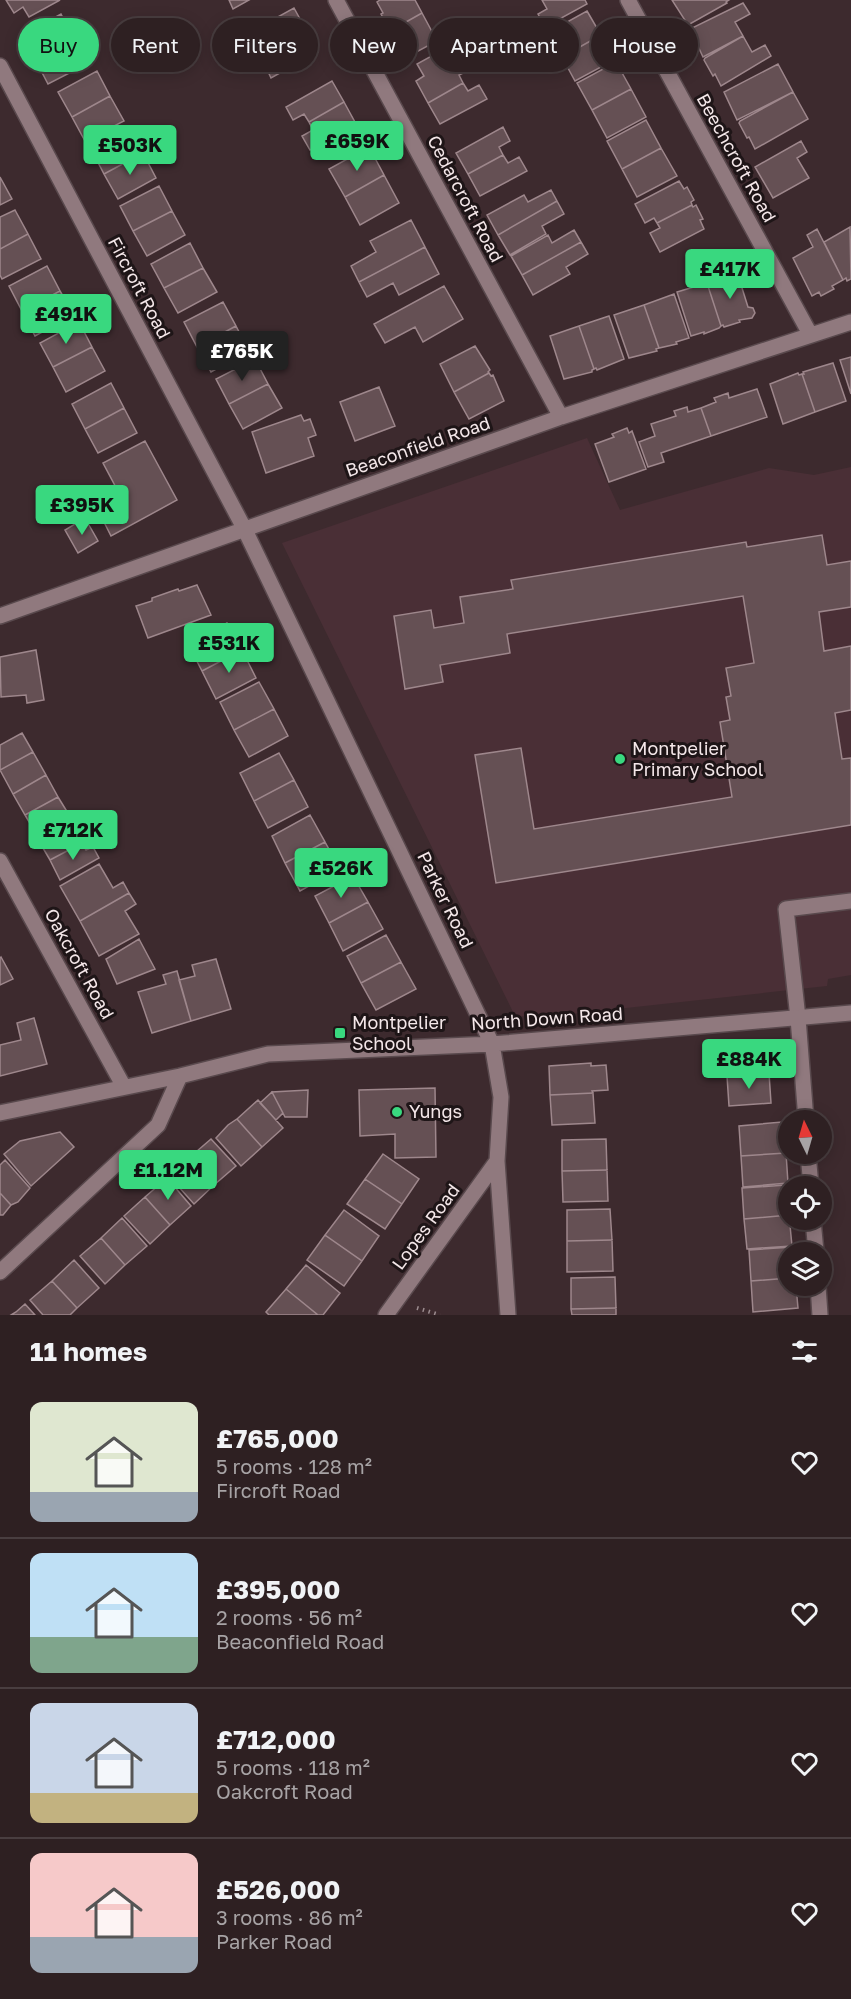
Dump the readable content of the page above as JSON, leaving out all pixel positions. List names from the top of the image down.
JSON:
{
  "streets": {
    "street": [
      "Beechcroft Road",
      "Cedarcroft Road",
      "Fircroft Road",
      "Beaconfield Road",
      "Parker Road",
      "Oakcroft Road",
      "North Down Road",
      "Lopes Road"
    ]
  },
  "crossings": [
    ["Beechcroft Road", "Beaconfield Road"],
    ["Cedarcroft Road", "Beaconfield Road"],
    ["Fircroft Road", "Beaconfield Road"],
    ["Fircroft Road", "Parker Road"],
    ["Beaconfield Road", "Parker Road"],
    ["Parker Road", "North Down Road"],
    ["Parker Road", "Lopes Road"],
    ["Oakcroft Road", "North Down Road"]
  ],
  "places": {
    "other": ["Montpelier Primary School", "Yungs"],
    "transit": ["Montpelier School"]
  },
  "north": "top",
  "page": {
    "chip": [
      "Buy",
      "Rent",
      "Filters",
      "New",
      "Apartment",
      "House"
    ],
    "price": [
      "£659K",
      "£503K",
      "£417K",
      "£491K",
      "£765K",
      "£395K",
      "£531K",
      "£712K",
      "£526K",
      "£884K",
      "£1.12M"
    ],
    "heading": "11 homes",
    "list": [
      {
        "name": "£765,000",
        "note": "5 rooms · 128 m² · Fircroft Road"
      },
      {
        "name": "£395,000",
        "note": "2 rooms · 56 m² · Beaconfield Road"
      },
      {
        "name": "£712,000",
        "note": "5 rooms · 118 m² · Oakcroft Road"
      },
      {
        "name": "£526,000",
        "note": "3 rooms · 86 m² · Parker Road"
      }
    ]
  }
}
